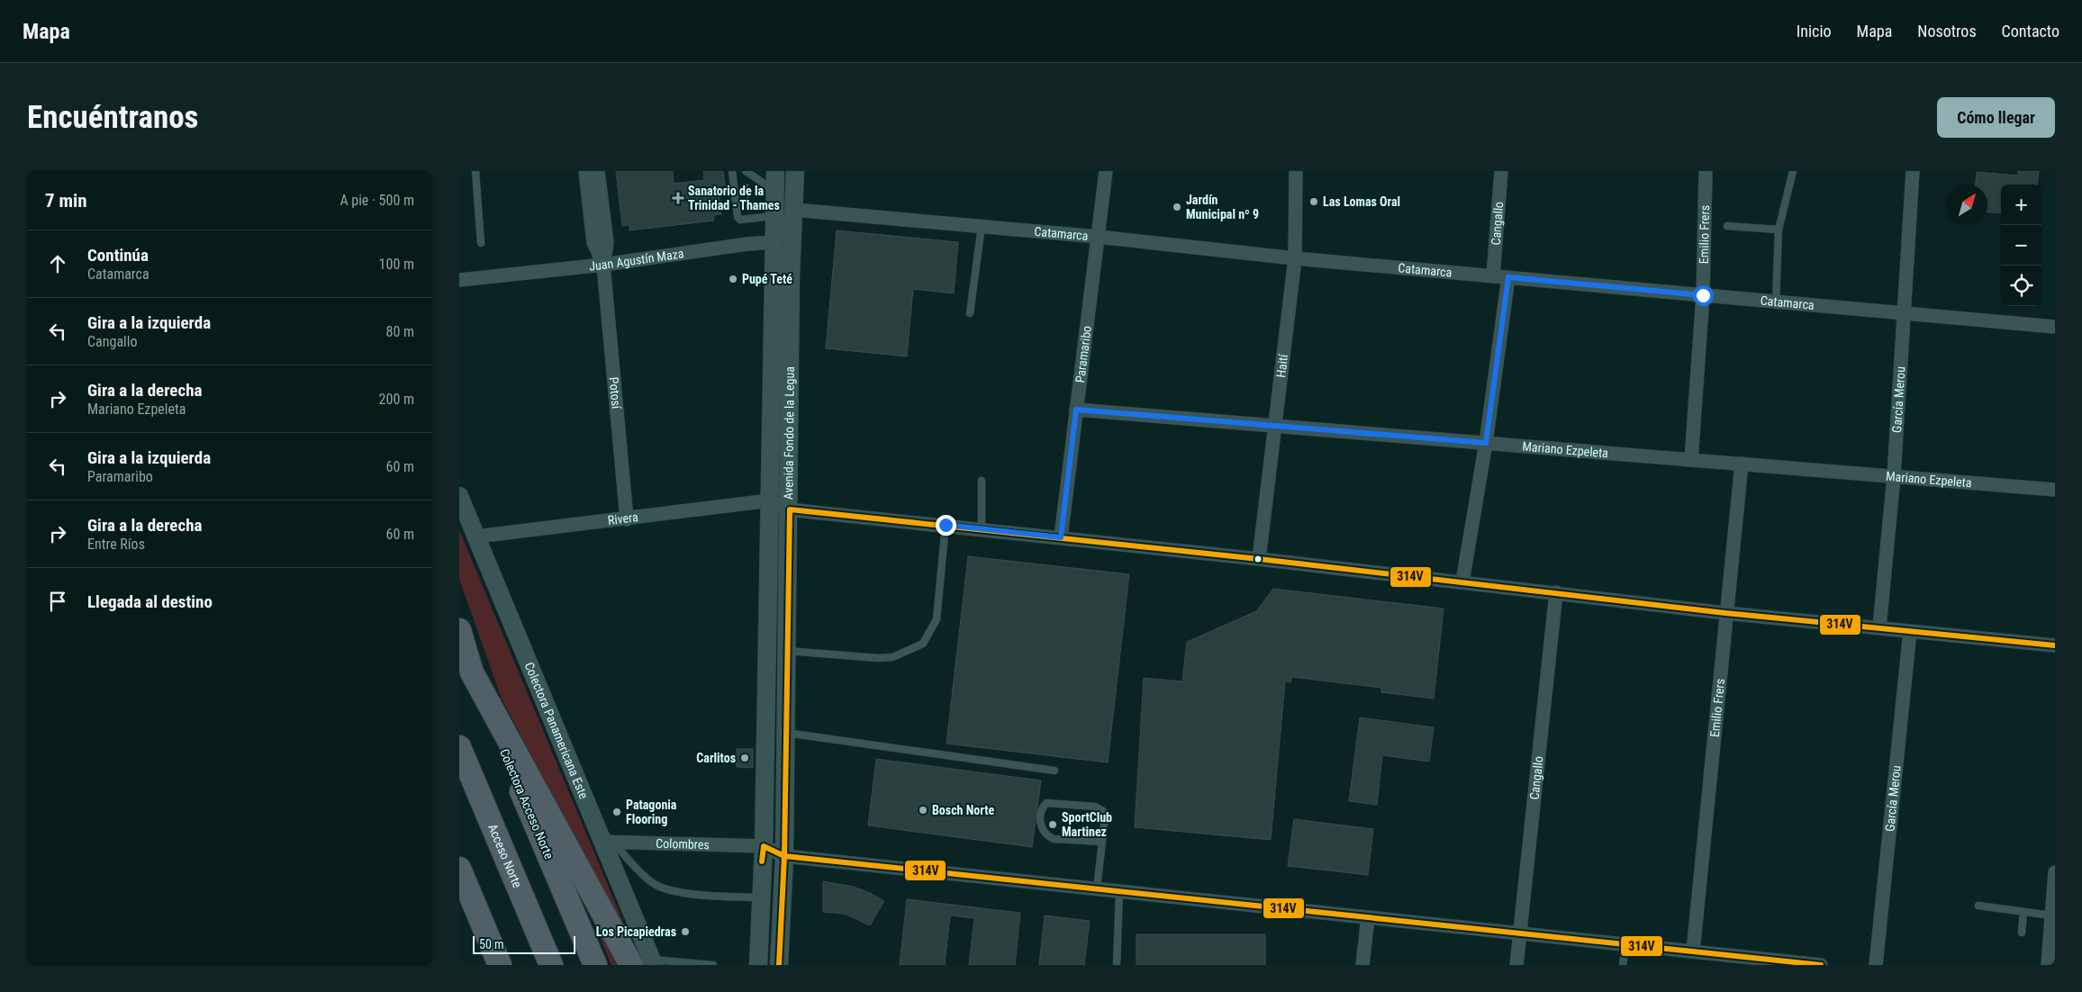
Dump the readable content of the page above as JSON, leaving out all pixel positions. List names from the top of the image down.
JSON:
{
  "streets": {
    "highway": ["Colectora Acceso Norte", "Acceso Norte"],
    "main road": ["Avenida Fondo de la Legua", "Colectora Panamericana Este"],
    "street": [
      "Cangallo",
      "Catamarca",
      "Emilio Frers",
      "Juan Agustín Maza",
      "Paramaribo",
      "Haití",
      "Potosí",
      "García Merou",
      "Mariano Ezpeleta",
      "Rivera",
      "Colombres"
    ]
  },
  "crossings": [
    ["Cangallo", "Catamarca"],
    ["Catamarca", "Emilio Frers"],
    ["Catamarca", "Paramaribo"],
    ["Catamarca", "Haití"],
    ["Catamarca", "García Merou"],
    ["Catamarca", "Avenida Fondo de la Legua"],
    ["Emilio Frers", "Mariano Ezpeleta"],
    ["Juan Agustín Maza", "Potosí"],
    ["Juan Agustín Maza", "Avenida Fondo de la Legua"],
    ["Paramaribo", "Mariano Ezpeleta"],
    ["Haití", "Mariano Ezpeleta"],
    ["Potosí", "Rivera"],
    ["García Merou", "Mariano Ezpeleta"],
    ["Avenida Fondo de la Legua", "Rivera"],
    ["Avenida Fondo de la Legua", "Colombres"],
    ["Rivera", "Colectora Panamericana Este"],
    ["Colectora Panamericana Este", "Colombres"]
  ],
  "places": {
    "health": ["Sanatorio de la Trinidad - Thames"],
    "other": [
      "Las Lomas Oral",
      "Jardín Municipal nº 9",
      "Pupé Teté",
      "Carlitos",
      "Bosch Norte",
      "Patagonia Flooring",
      "SportClub Martinez",
      "Los Picapiedras"
    ]
  },
  "lines": ["transit line 314V"],
  "scale_bar": "50 m",
  "north": "top right",
  "page": {
    "header": "Mapa",
    "nav": [
      "Inicio",
      "Mapa",
      "Nosotros",
      "Contacto"
    ],
    "buttons": "Cómo llegar",
    "title": "Encuéntranos",
    "heading": ["7 min", "A pie · 500 m"],
    "map_buttons": ["+", "−"],
    "list": [
      ["Continúa", "Catamarca", "100 m"],
      ["Gira a la izquierda", "Cangallo", "80 m"],
      ["Gira a la derecha", "Mariano Ezpeleta", "200 m"],
      ["Gira a la izquierda", "Paramaribo", "60 m"],
      ["Gira a la derecha", "Entre Ríos", "60 m"],
      "Llegada al destino"
    ],
    "scale": "50 m"
  }
}
